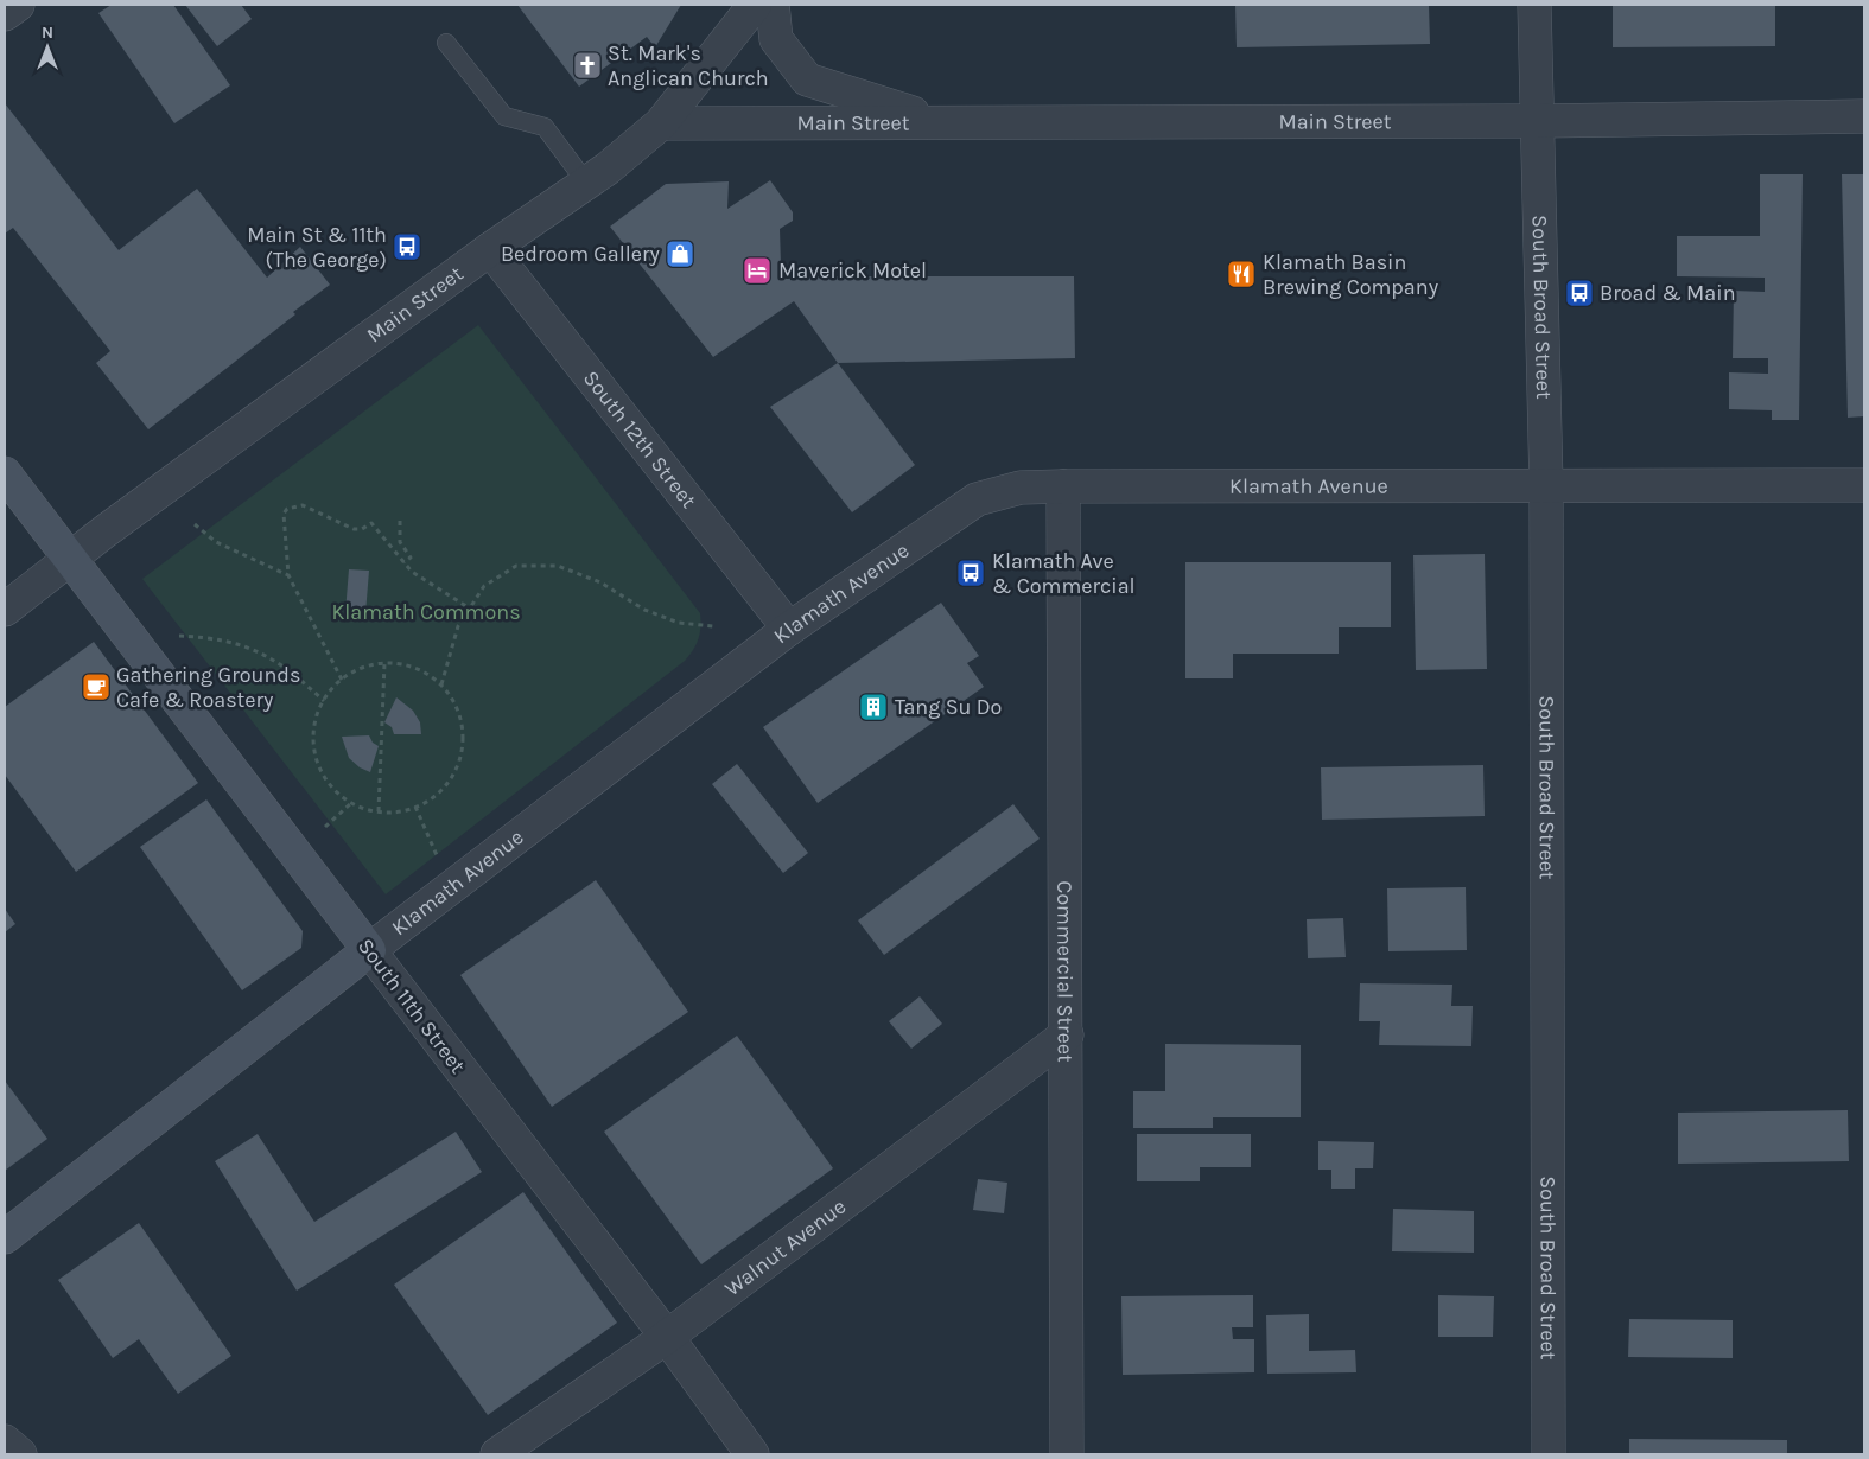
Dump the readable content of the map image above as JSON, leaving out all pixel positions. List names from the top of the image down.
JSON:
{
  "streets": {
    "main road": ["Klamath Avenue", "South 11th Street"],
    "street": [
      "Main Street",
      "South Broad Street",
      "South 12th Street",
      "Commercial Street",
      "Walnut Avenue"
    ]
  },
  "crossings": [
    ["Main Street", "South Broad Street"],
    ["Main Street", "South 12th Street"],
    ["Main Street", "South 11th Street"],
    ["South Broad Street", "Klamath Avenue"],
    ["South 12th Street", "Klamath Avenue"],
    ["Klamath Avenue", "Commercial Street"],
    ["Klamath Avenue", "South 11th Street"],
    ["Commercial Street", "Walnut Avenue"],
    ["South 11th Street", "Walnut Avenue"]
  ],
  "parks": ["Klamath Commons"],
  "places": {
    "church": ["St. Mark's Anglican Church"],
    "bus stop": ["Main St & 11th (The George)", "Broad & Main", "Klamath Ave & Commercial"],
    "shop": ["Bedroom Gallery"],
    "hotel": ["Maverick Motel"],
    "restaurant": ["Klamath Basin Brewing Company"],
    "cafe": ["Gathering Grounds Cafe & Roastery"],
    "building": ["Tang Su Do"]
  },
  "north": "top"
}
